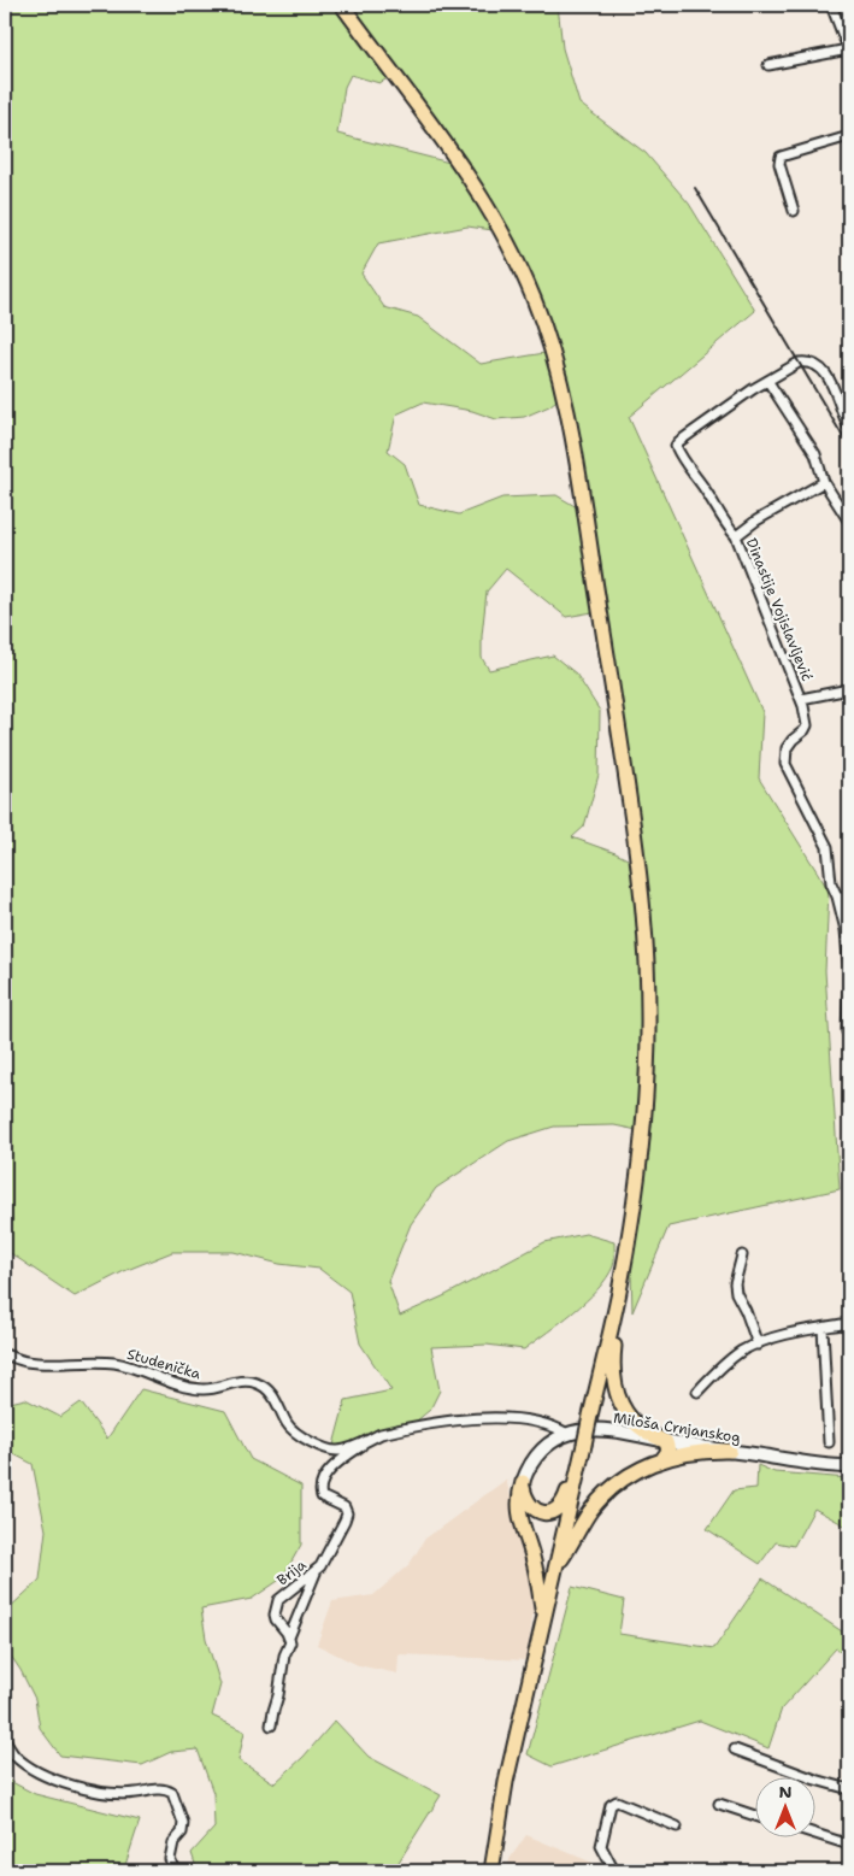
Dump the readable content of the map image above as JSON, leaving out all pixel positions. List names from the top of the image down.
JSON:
{
  "streets": {
    "main road": ["Miloša Crnjanskog"],
    "street": ["Dinastije Vojislavljević", "Studenička", "Brija"]
  },
  "crossings": [
    ["Studenička", "Miloša Crnjanskog"],
    ["Studenička", "Brija"]
  ],
  "north": "top"
}
